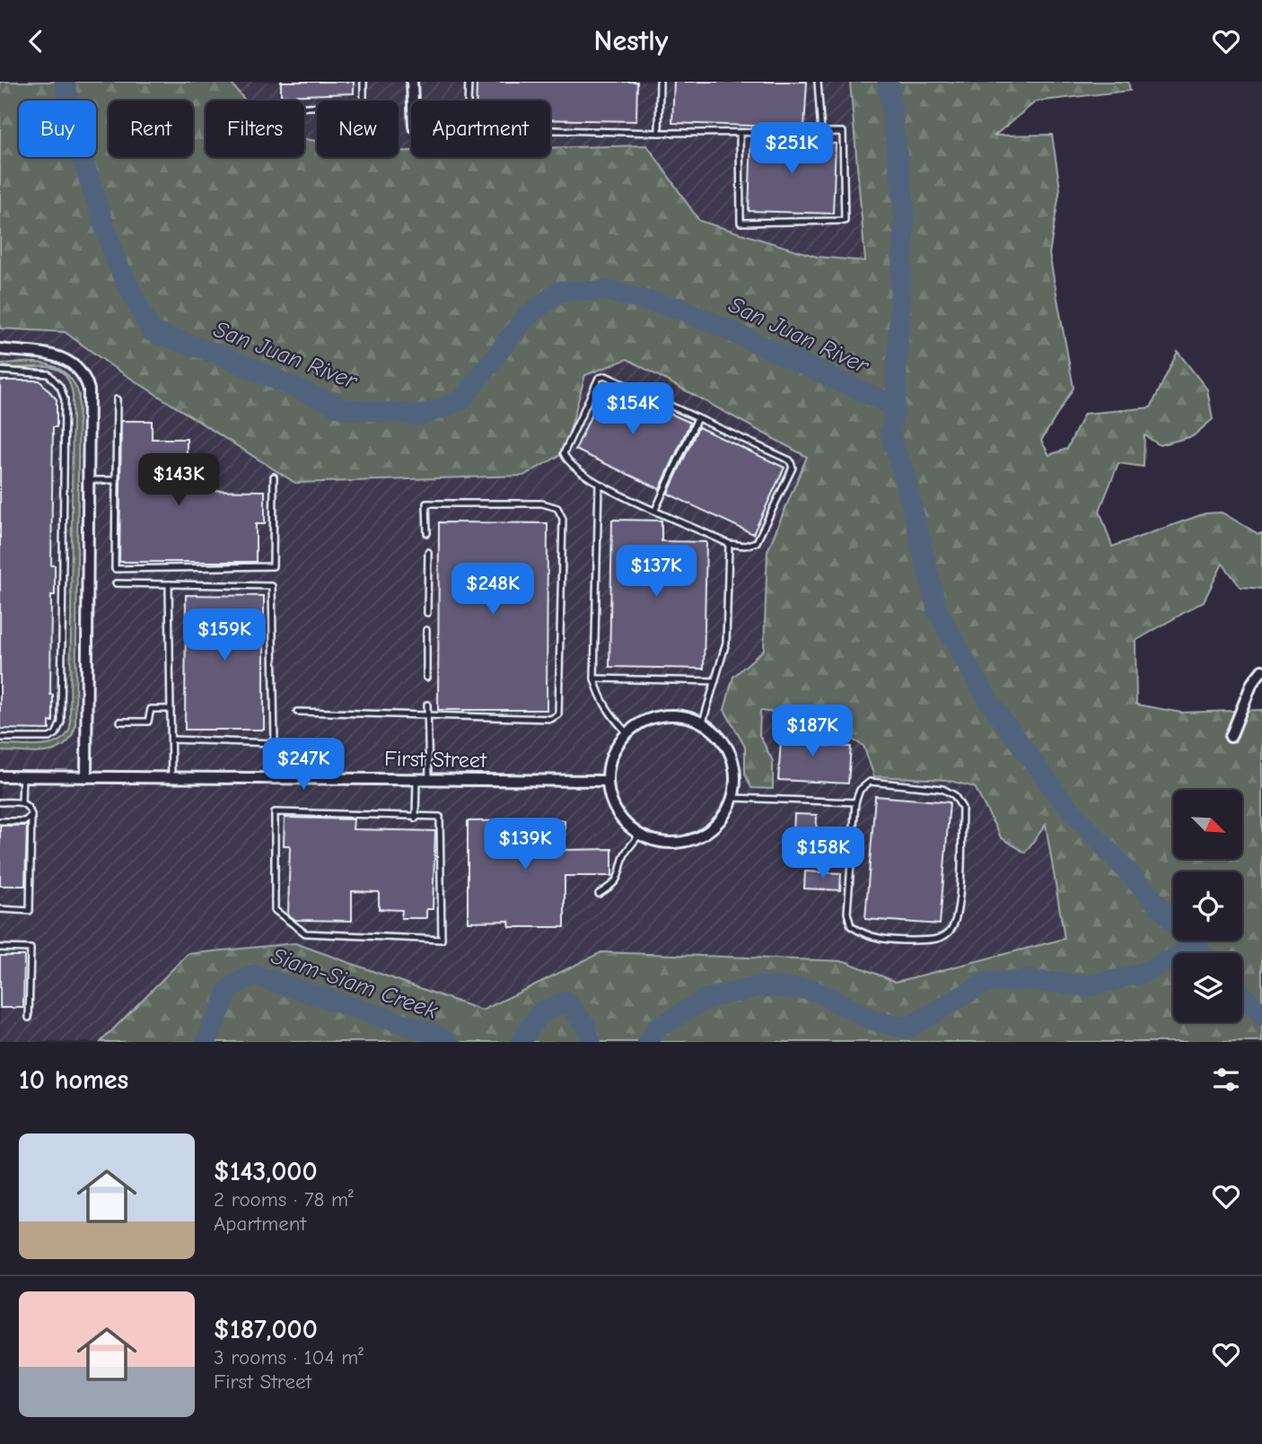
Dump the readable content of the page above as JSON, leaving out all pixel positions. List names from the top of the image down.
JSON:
{
  "streets": {
    "street": ["First Street"]
  },
  "water": ["San Juan River", "Siam-Siam Creek"],
  "north": "bottom right",
  "page": {
    "header": "Nestly",
    "chip": [
      "Buy",
      "Rent",
      "Filters",
      "New",
      "Apartment"
    ],
    "price": [
      "$251K",
      "$154K",
      "$143K",
      "$137K",
      "$248K",
      "$159K",
      "$187K",
      "$247K",
      "$139K",
      "$158K"
    ],
    "heading": "10 homes",
    "list": [
      {
        "name": "$143,000",
        "note": "2 rooms · 78 m² · Apartment"
      },
      {
        "name": "$187,000",
        "note": "3 rooms · 104 m² · First Street"
      }
    ]
  }
}
